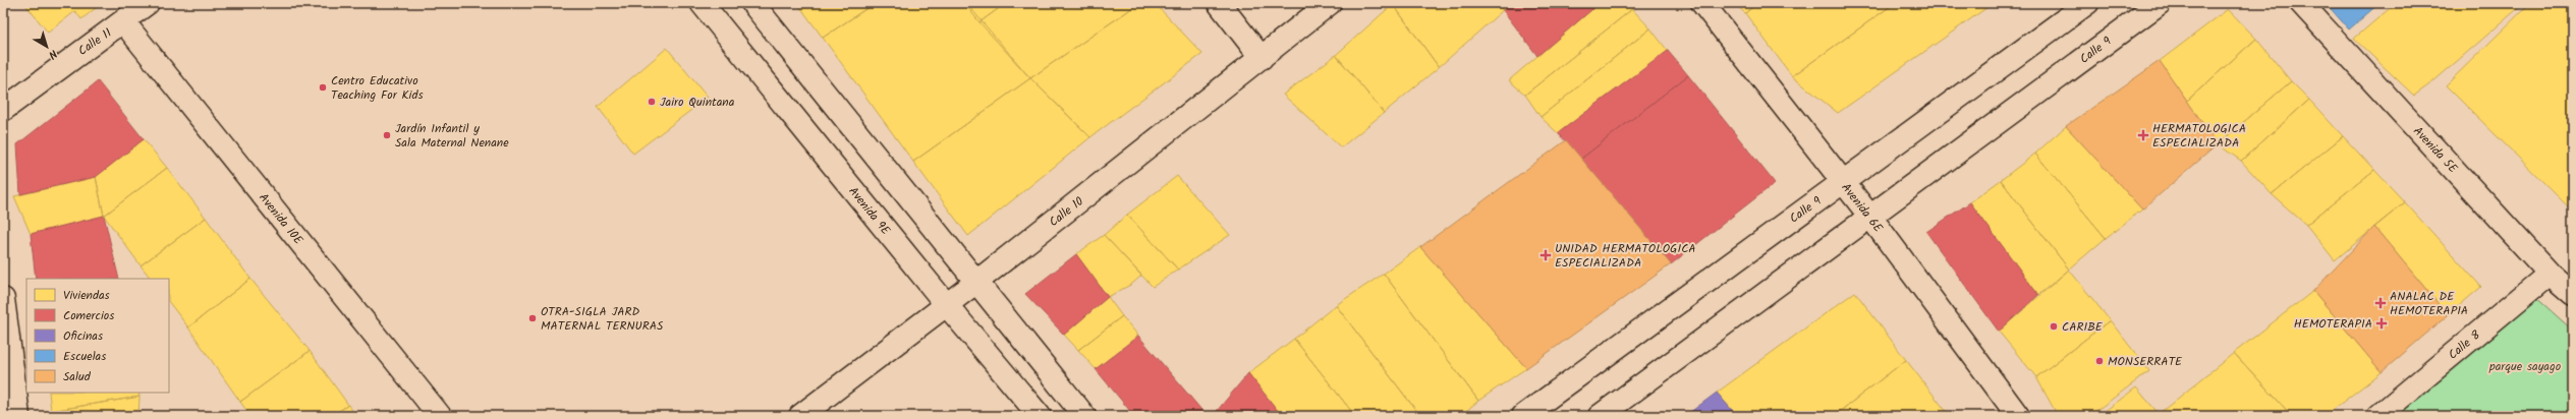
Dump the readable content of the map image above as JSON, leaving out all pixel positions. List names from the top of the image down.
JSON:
{
  "streets": {
    "street": [
      "Calle 11",
      "Calle 9",
      "Avenida 5E",
      "Avenida 6E",
      "Avenida 9E",
      "Calle 10",
      "Avenida 10E",
      "Calle 8"
    ]
  },
  "crossings": [
    ["Calle 11", "Avenida 10E"],
    ["Calle 9", "Avenida 6E"],
    ["Avenida 5E", "Calle 8"],
    ["Avenida 9E", "Calle 10"]
  ],
  "parks": ["parque sayago"],
  "places": {
    "other": [
      "Centro Educativo Teaching For Kids",
      "Jairo Quintana",
      "Jardín Infantil y Sala Maternal Nenane",
      "OTRA-SIGLA JARD MATERNAL TERNURAS",
      "CARIBE",
      "MONSERRATE"
    ],
    "health": [
      "HERMATOLOGICA ESPECIALIZADA",
      "UNIDAD HERMATOLOGICA ESPECIALIZADA",
      "ANALAC DE HEMOTERAPIA",
      "HEMOTERAPIA"
    ]
  },
  "legend": [
    "Viviendas",
    "Comercios",
    "Oficinas",
    "Escuelas",
    "Salud"
  ],
  "north": "bottom right"
}
